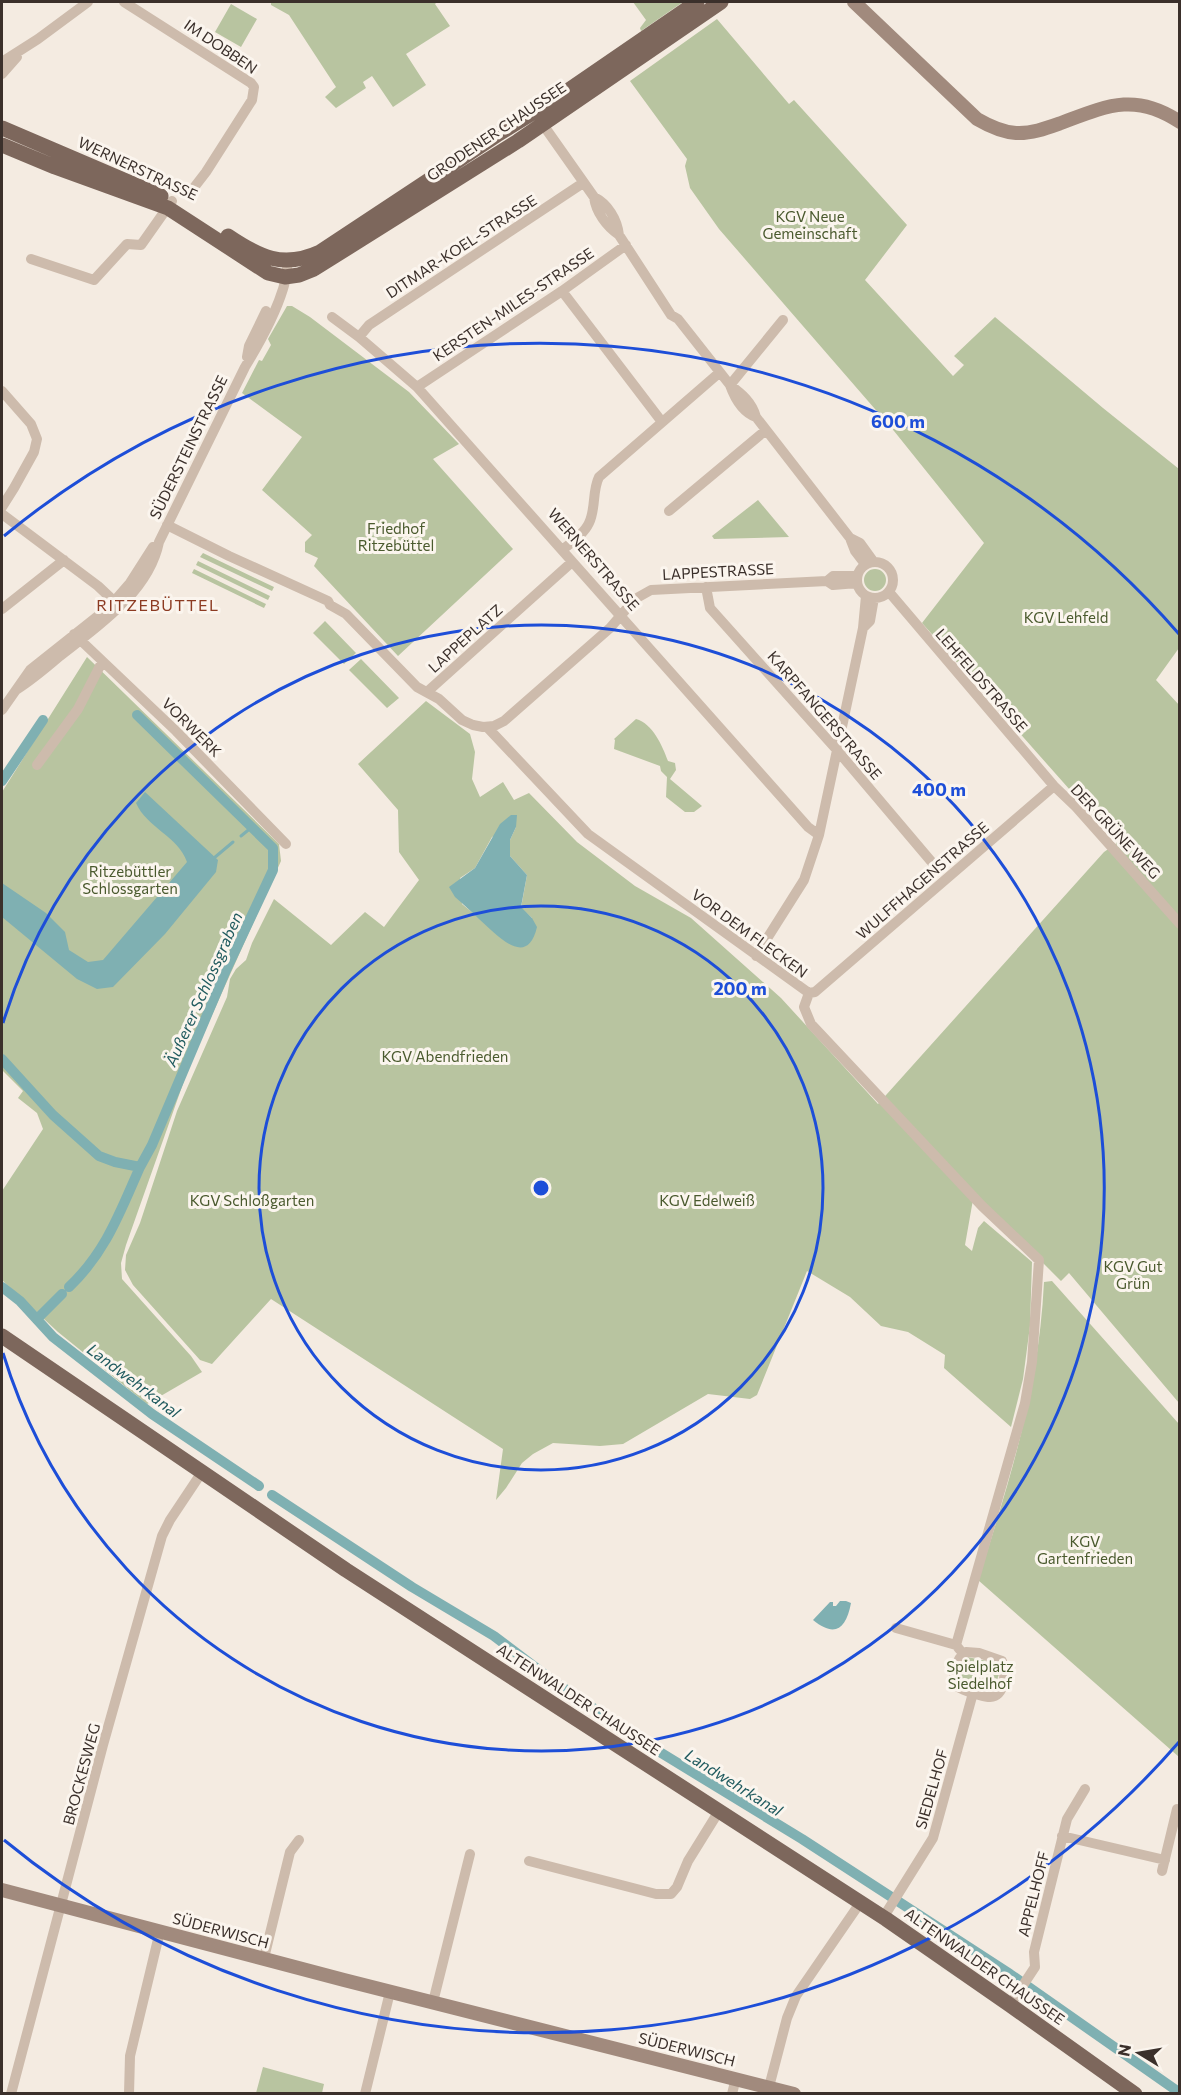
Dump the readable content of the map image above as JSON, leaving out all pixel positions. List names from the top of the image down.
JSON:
{
  "streets": {
    "main road": ["GRODENER CHAUSSEE", "WERNERSTRASSE", "ALTENWALDER CHAUSSEE"],
    "street": [
      "IM DOBBEN",
      "DITMAR-KOEL-STRASSE",
      "KERSTEN-MILES-STRASSE",
      "SÜDERSTEINSTRASSE",
      "LAPPESTRASSE",
      "LAPPEPLATZ",
      "LEHFELDSTRASSE",
      "KARPFANGERSTRASSE",
      "VORWERK",
      "DER GRÜNE WEG",
      "WULFFHAGENSTRASSE",
      "VOR DEM FLECKEN",
      "BROCKESWEG",
      "SIEDELHOF",
      "APPELHOFF",
      "SÜDERWISCH"
    ]
  },
  "crossings": [
    ["GRODENER CHAUSSEE", "WERNERSTRASSE"],
    ["GRODENER CHAUSSEE", "SÜDERSTEINSTRASSE"],
    ["WERNERSTRASSE", "DITMAR-KOEL-STRASSE"],
    ["WERNERSTRASSE", "KERSTEN-MILES-STRASSE"],
    ["WERNERSTRASSE", "SÜDERSTEINSTRASSE"],
    ["WERNERSTRASSE", "LAPPESTRASSE"],
    ["WERNERSTRASSE", "LAPPEPLATZ"],
    ["SÜDERSTEINSTRASSE", "VORWERK"],
    ["LAPPESTRASSE", "LEHFELDSTRASSE"],
    ["LAPPESTRASSE", "KARPFANGERSTRASSE"],
    ["LAPPEPLATZ", "VOR DEM FLECKEN"],
    ["LEHFELDSTRASSE", "DER GRÜNE WEG"],
    ["LEHFELDSTRASSE", "WULFFHAGENSTRASSE"],
    ["DER GRÜNE WEG", "WULFFHAGENSTRASSE"],
    ["WULFFHAGENSTRASSE", "VOR DEM FLECKEN"],
    ["VOR DEM FLECKEN", "SIEDELHOF"],
    ["ALTENWALDER CHAUSSEE", "BROCKESWEG"],
    ["ALTENWALDER CHAUSSEE", "SIEDELHOF"],
    ["ALTENWALDER CHAUSSEE", "APPELHOFF"],
    ["BROCKESWEG", "SÜDERWISCH"]
  ],
  "districts": ["RITZEBÜTTEL"],
  "water": ["Äußerer Schlossgraben", "Landwehrkanal"],
  "parks": [
    "KGV Neue Gemeinschaft",
    "Friedhof Ritzebüttel",
    "KGV Lehfeld",
    "Ritzebüttler Schlossgarten",
    "KGV Abendfrieden",
    "KGV Schloßgarten",
    "KGV Edelweiß",
    "KGV Gut Grün",
    "KGV Gartenfrieden",
    "Spielplatz Siedelhof"
  ],
  "north": "left",
  "rings": ["600 m", "400 m", "200 m"]
}
